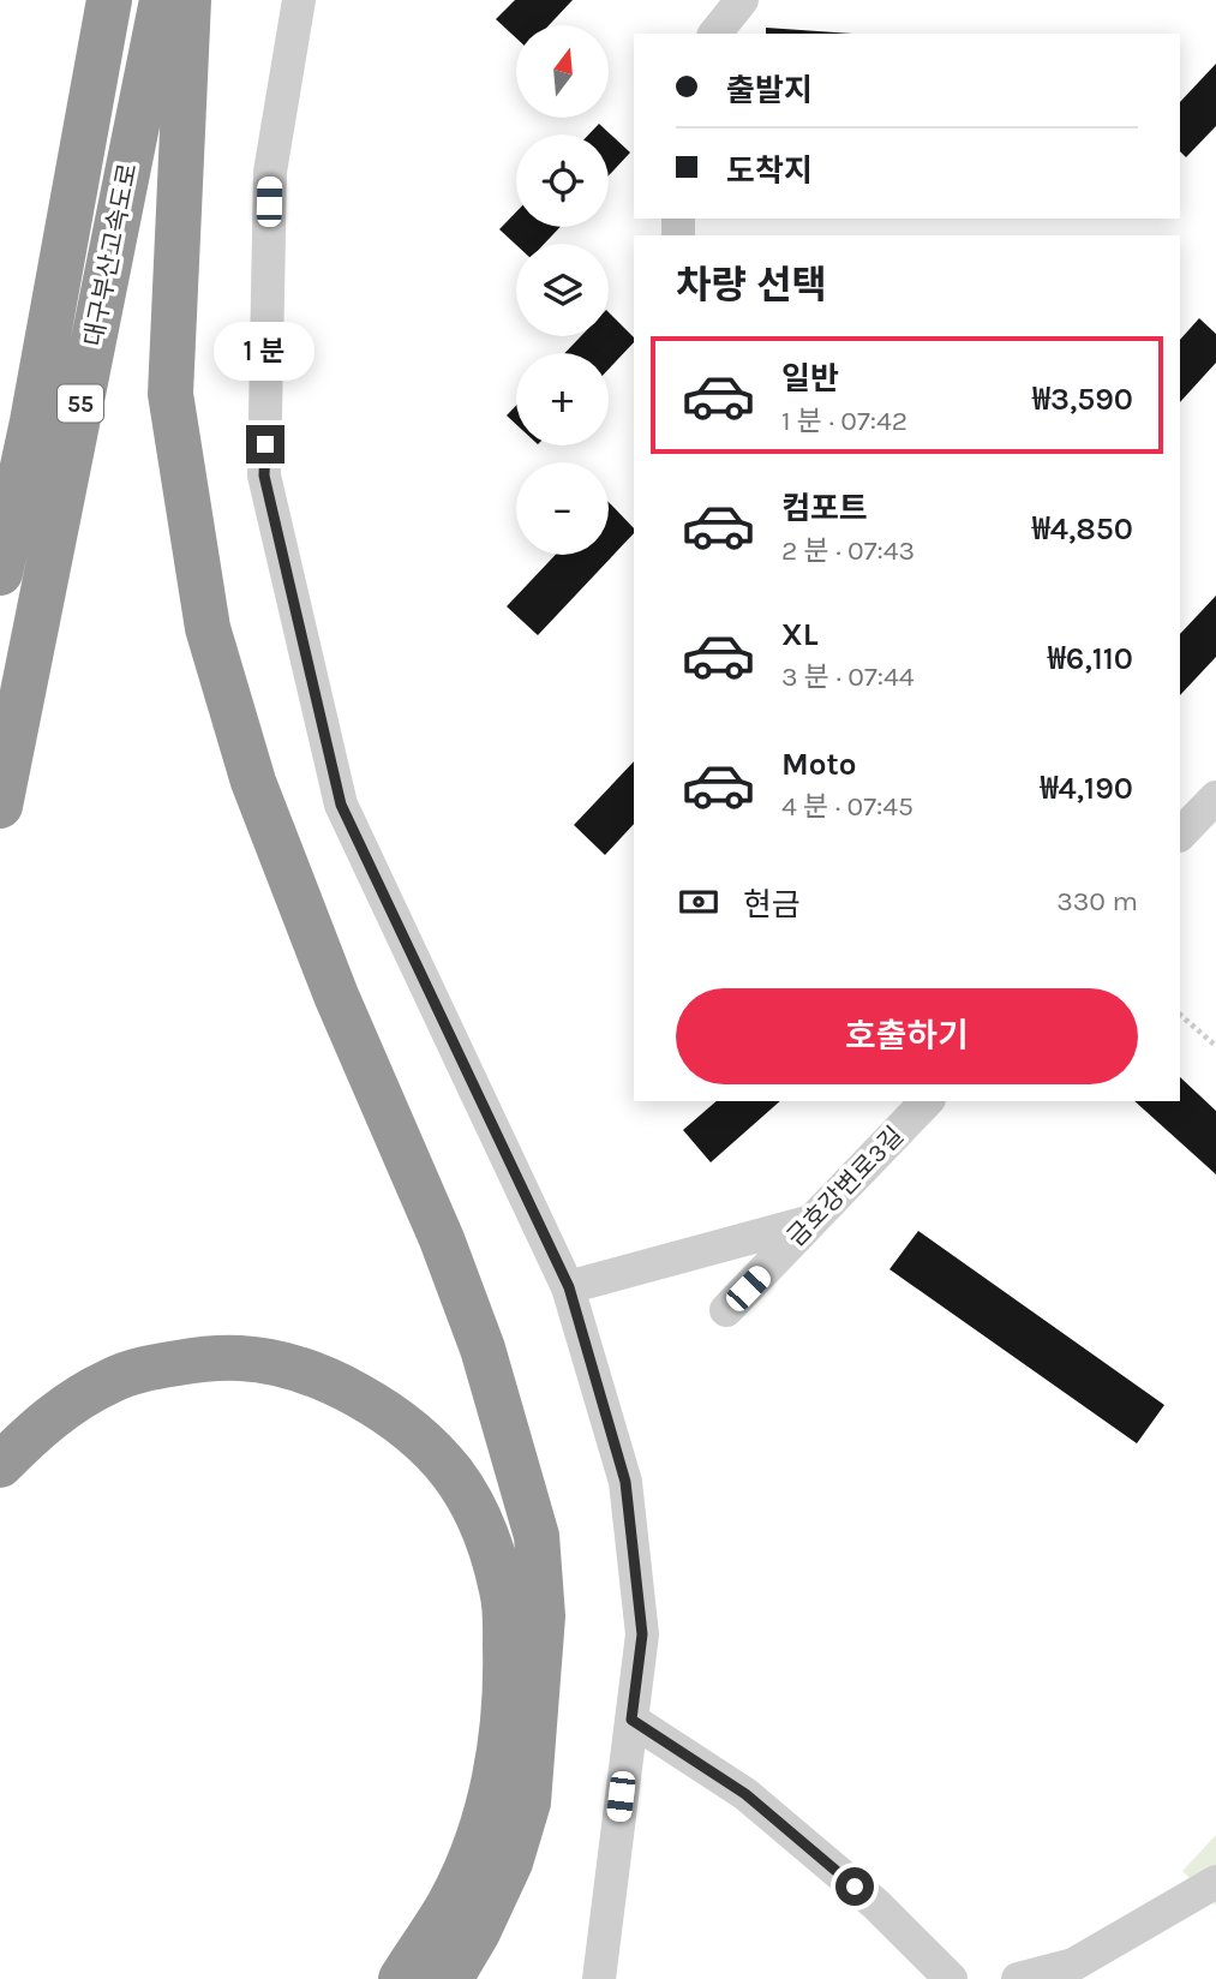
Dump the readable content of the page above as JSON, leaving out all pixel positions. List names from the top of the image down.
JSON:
{
  "streets": {
    "highway": ["대구부산고속도로", "55"],
    "street": ["금호강변로3길"]
  },
  "north": "top",
  "page": {
    "map_buttons": ["+", "−"],
    "banner": ["출발지", "도착지"],
    "heading": "차량 선택",
    "bubble": "1 분",
    "list": [
      {
        "name": "일반",
        "note": "1 분 · 07:42",
        "value": "₩3,590"
      },
      {
        "name": "컴포트",
        "note": "2 분 · 07:43",
        "value": "₩4,850"
      },
      {
        "name": "XL",
        "note": "3 분 · 07:44",
        "value": "₩6,110"
      },
      {
        "name": "Moto",
        "note": "4 분 · 07:45",
        "value": "₩4,190"
      }
    ],
    "pay": ["현금", "330 m"],
    "buttons": "호출하기"
  }
}
